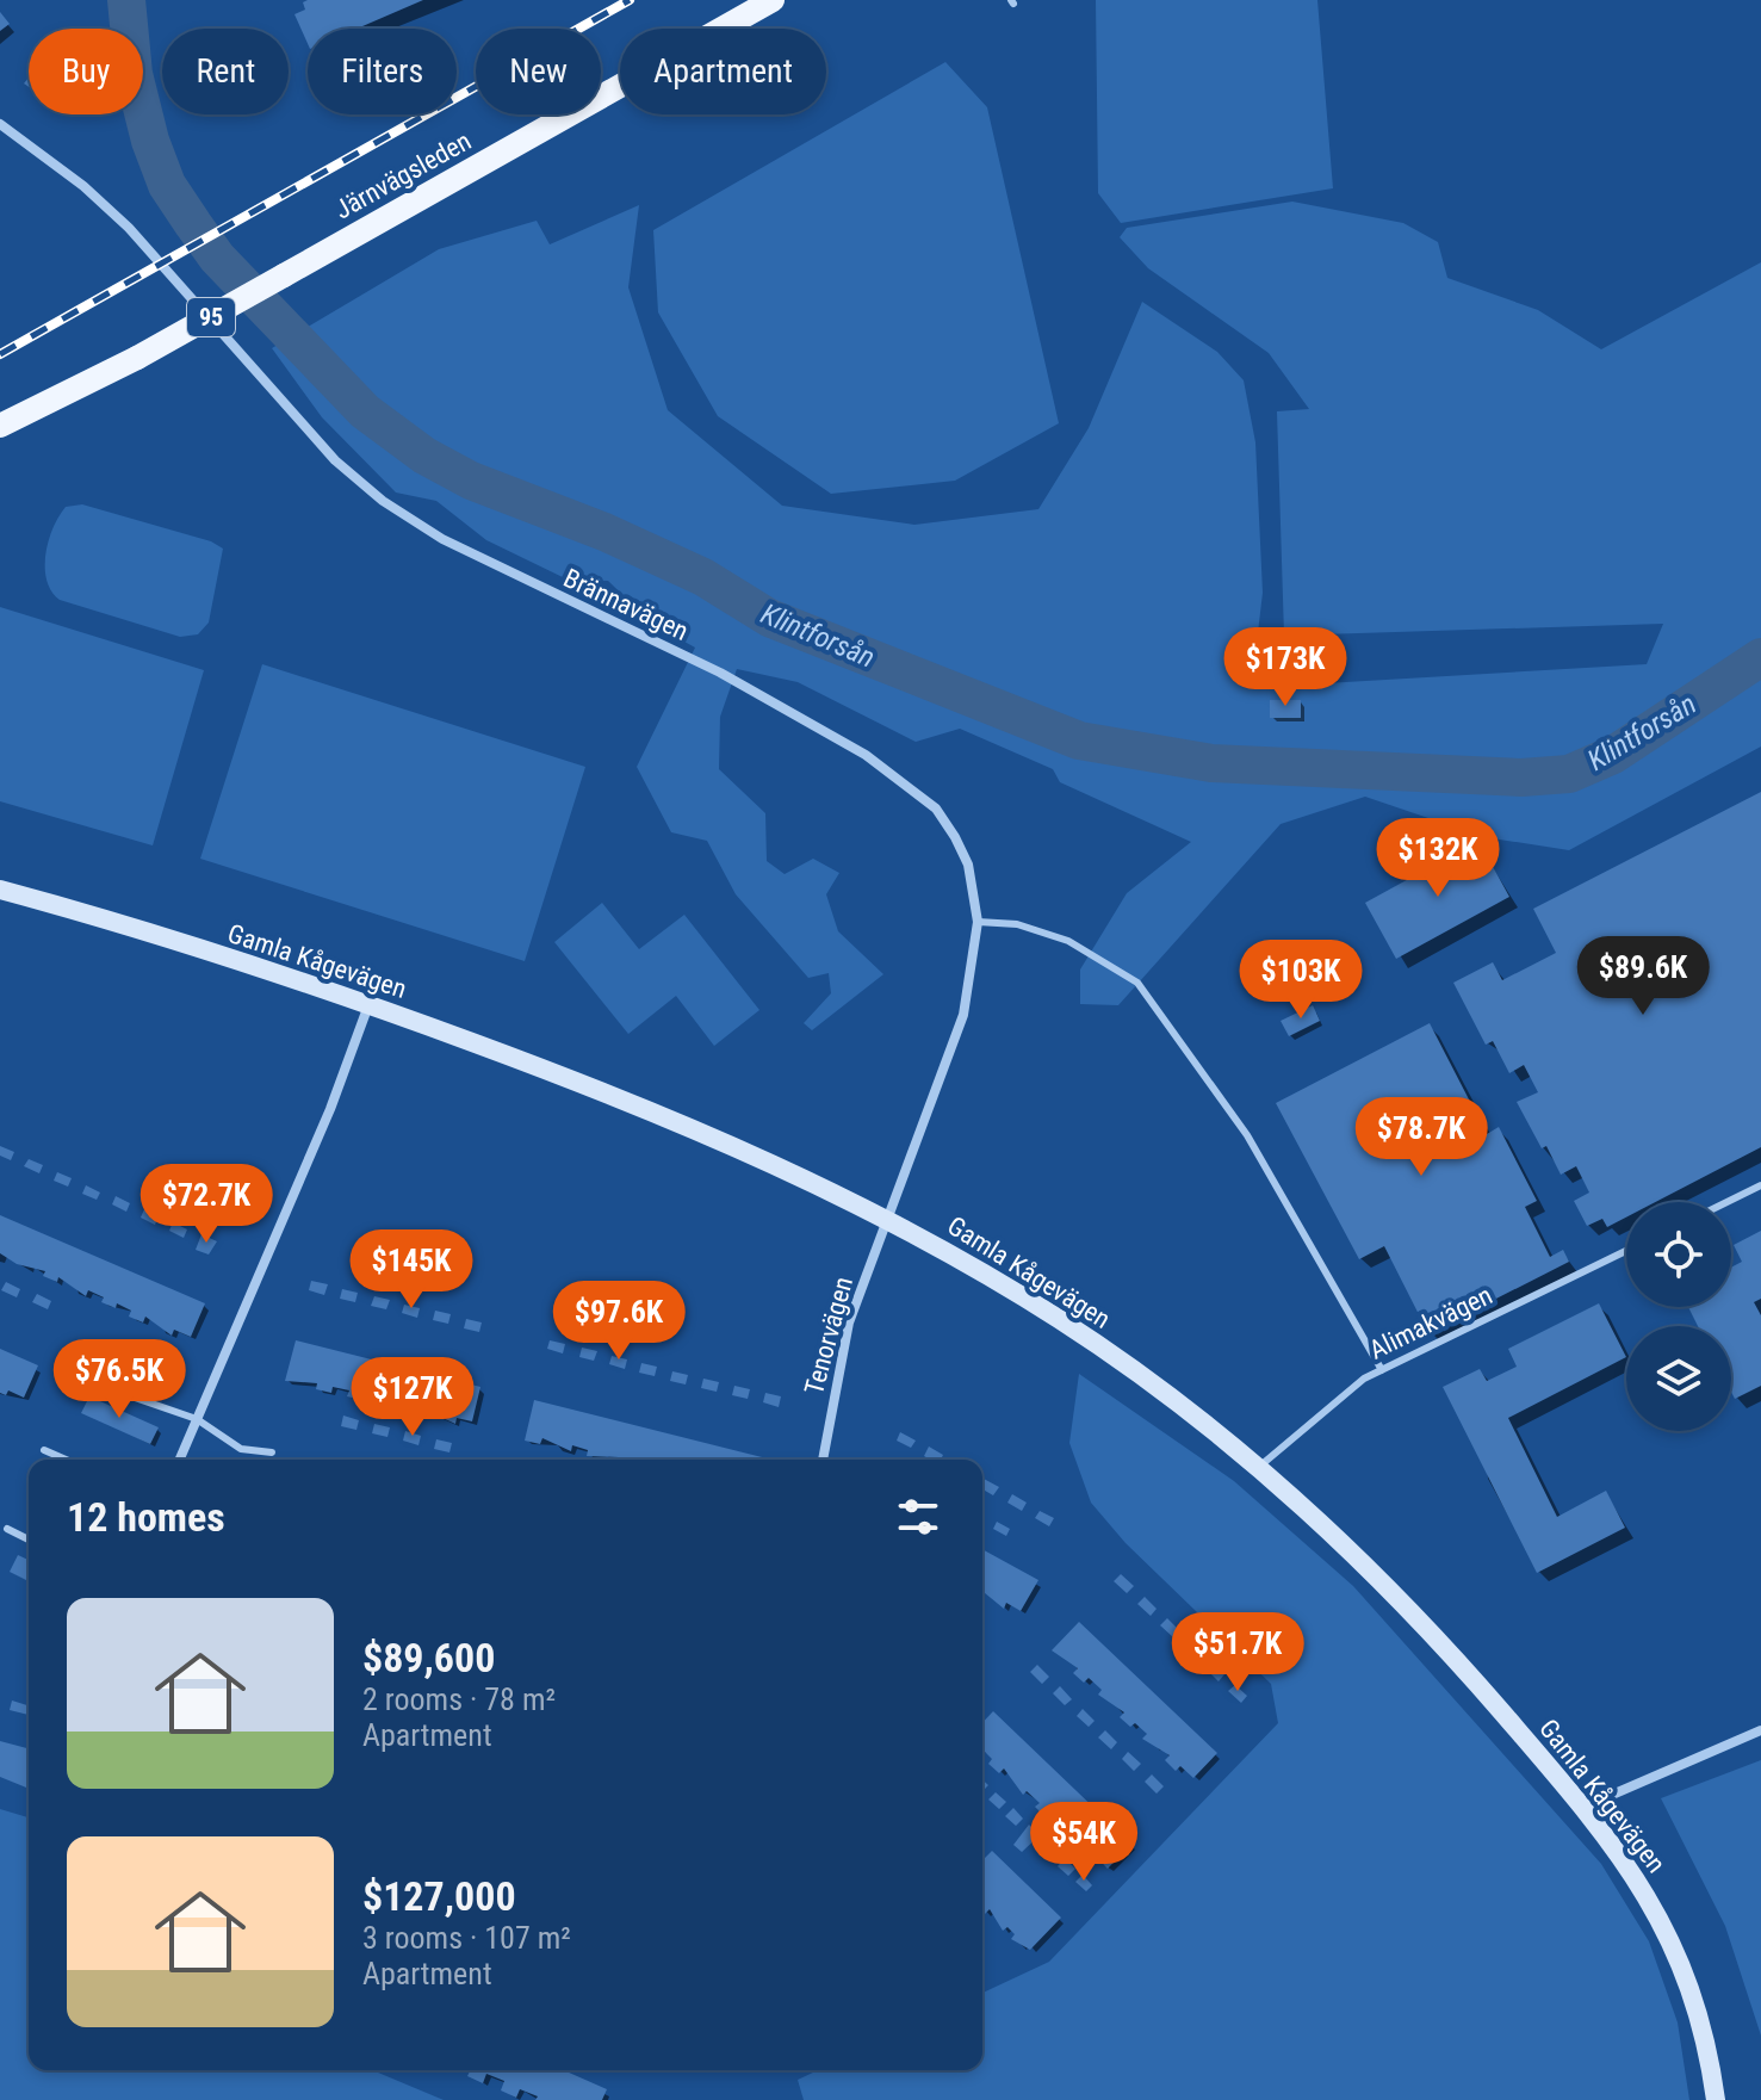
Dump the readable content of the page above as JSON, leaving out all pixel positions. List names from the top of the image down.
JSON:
{
  "streets": {
    "main road": ["Järnvägsleden", "95"],
    "street": ["Brännavägen", "Gamla Kågevägen", "Tenorvägen"],
    "lane": ["Alimakvägen"]
  },
  "crossings": [
    ["Brännavägen", "Gamla Kågevägen"],
    ["Brännavägen", "Tenorvägen"],
    ["Gamla Kågevägen", "Alimakvägen"],
    ["Gamla Kågevägen", "Tenorvägen"]
  ],
  "water": ["Klintforsån"],
  "page": {
    "chip": [
      "Buy",
      "Rent",
      "Filters",
      "New",
      "Apartment"
    ],
    "price": [
      "$173K",
      "$132K",
      "$89.6K",
      "$103K",
      "$78.7K",
      "$72.7K",
      "$145K",
      "$97.6K",
      "$76.5K",
      "$127K",
      "$51.7K",
      "$54K"
    ],
    "heading": "12 homes",
    "list": [
      {
        "name": "$89,600",
        "note": "2 rooms · 78 m² · Apartment"
      },
      {
        "name": "$127,000",
        "note": "3 rooms · 107 m² · Apartment"
      }
    ]
  }
}
